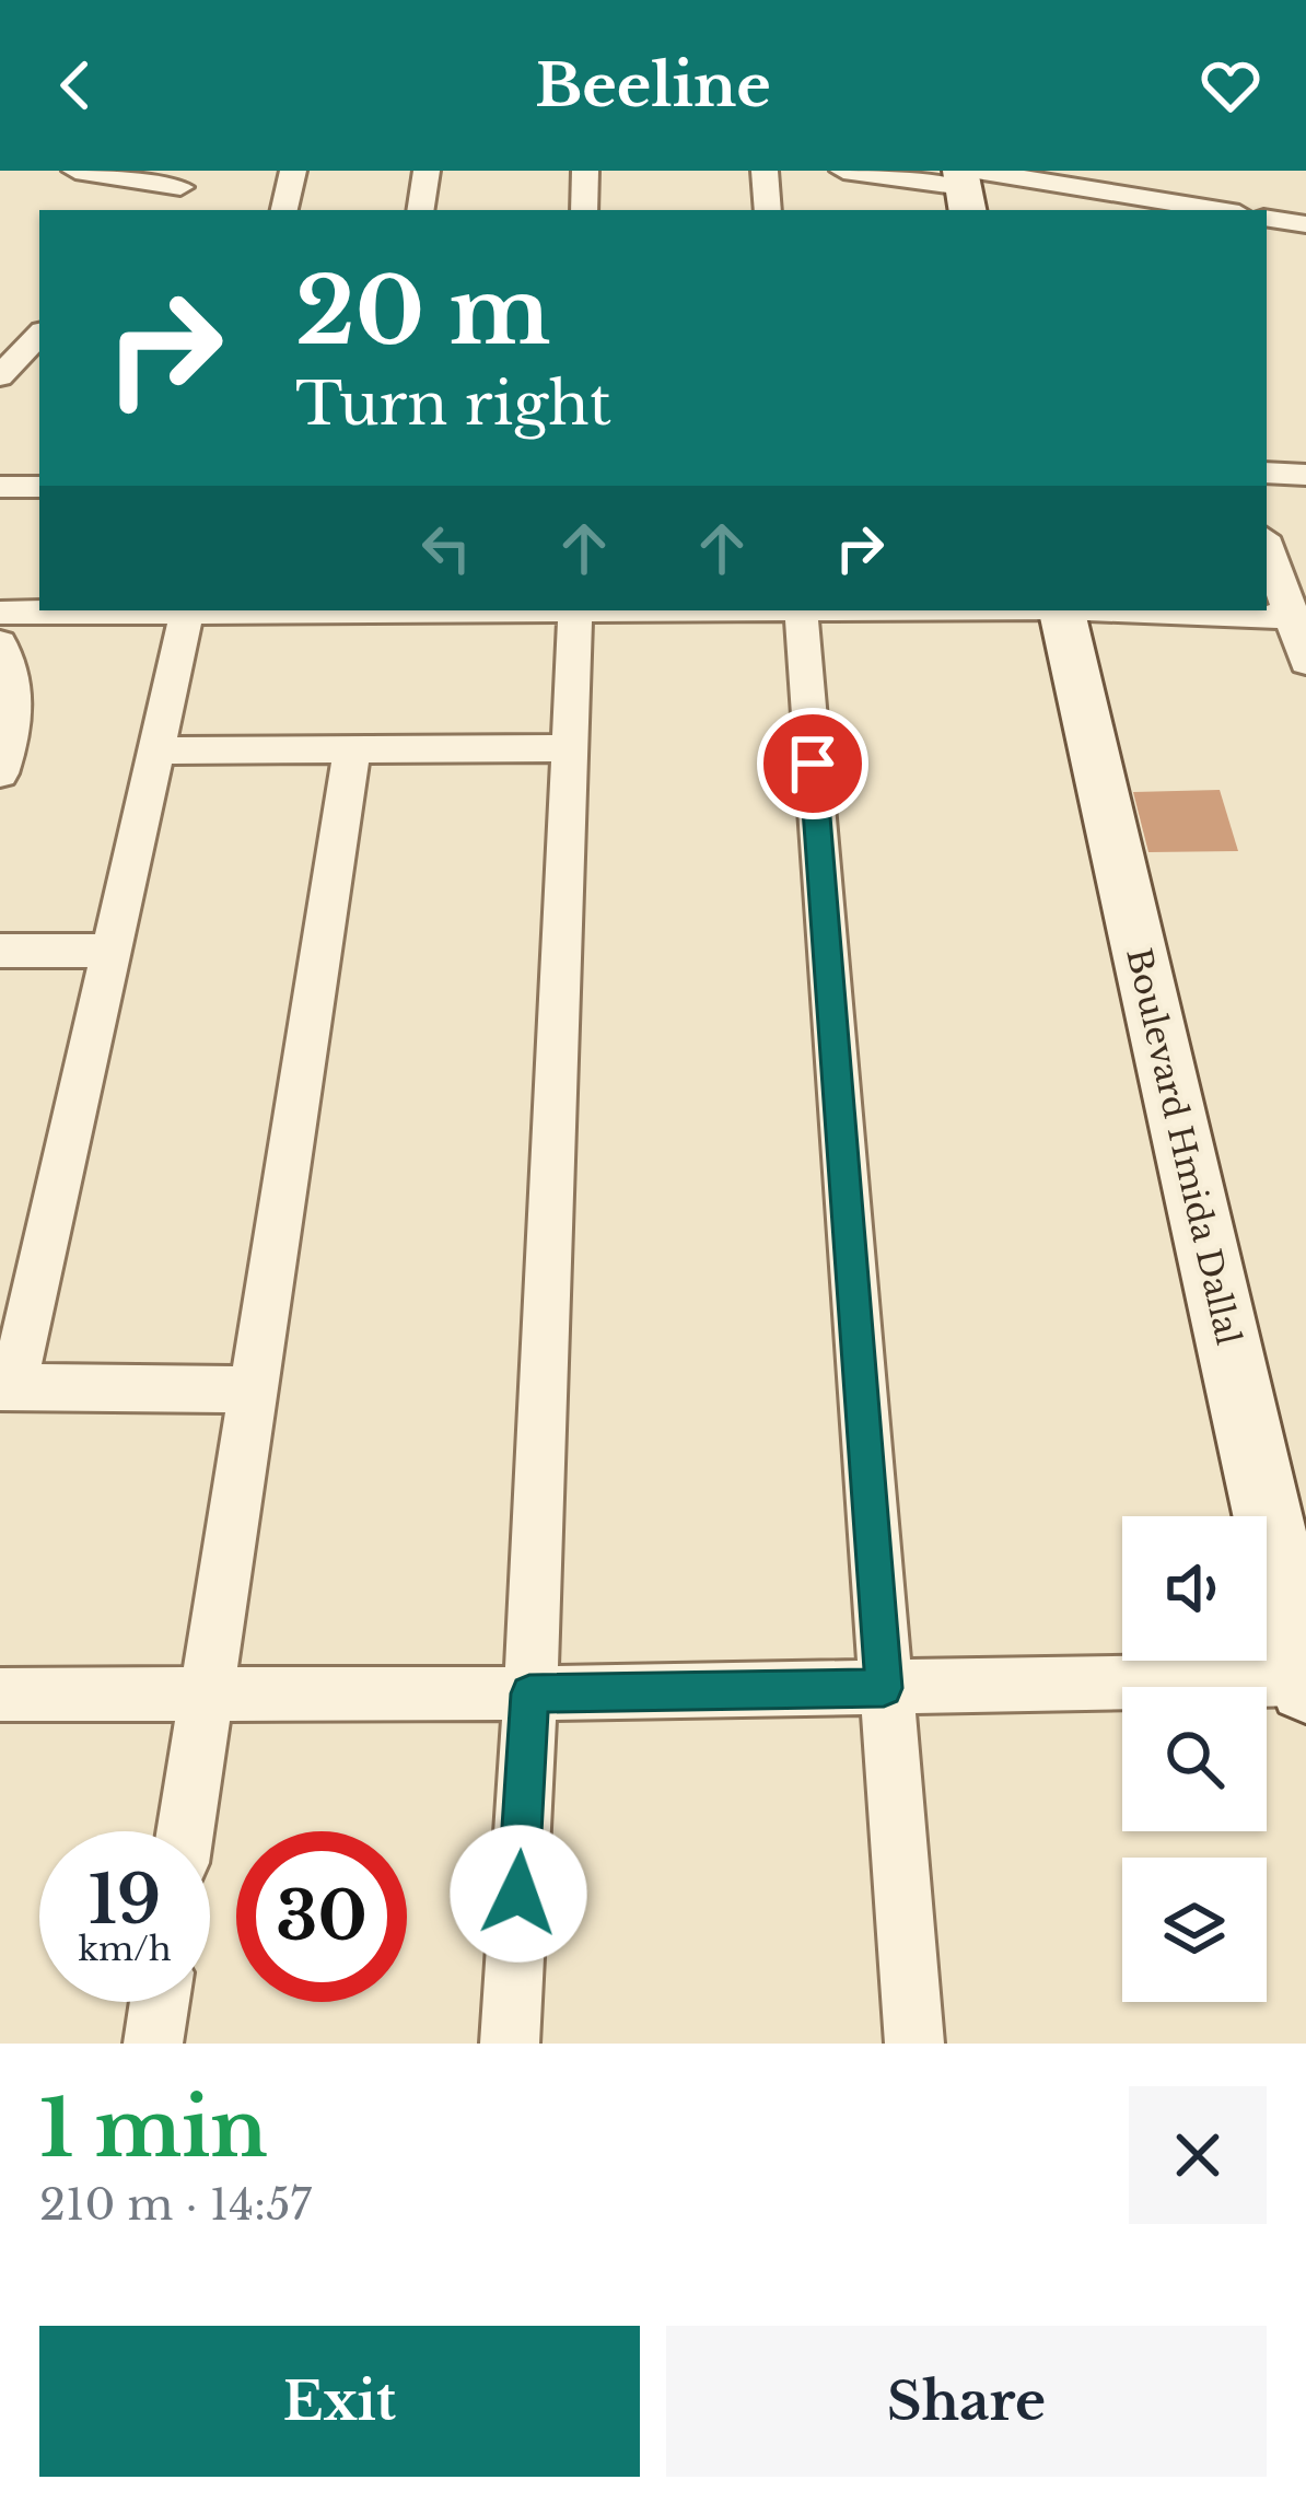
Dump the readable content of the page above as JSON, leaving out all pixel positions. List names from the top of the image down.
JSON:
{
  "streets": {
    "street": ["Boulevard Hmida Dallal"]
  },
  "page": {
    "header": "Beeline",
    "turn": ["20 m", "Turn right"],
    "speed": "19 km/h",
    "limit": "30",
    "heading": ["1 min", "210 m · 14:57"],
    "buttons": ["Exit", "Share"]
  }
}
